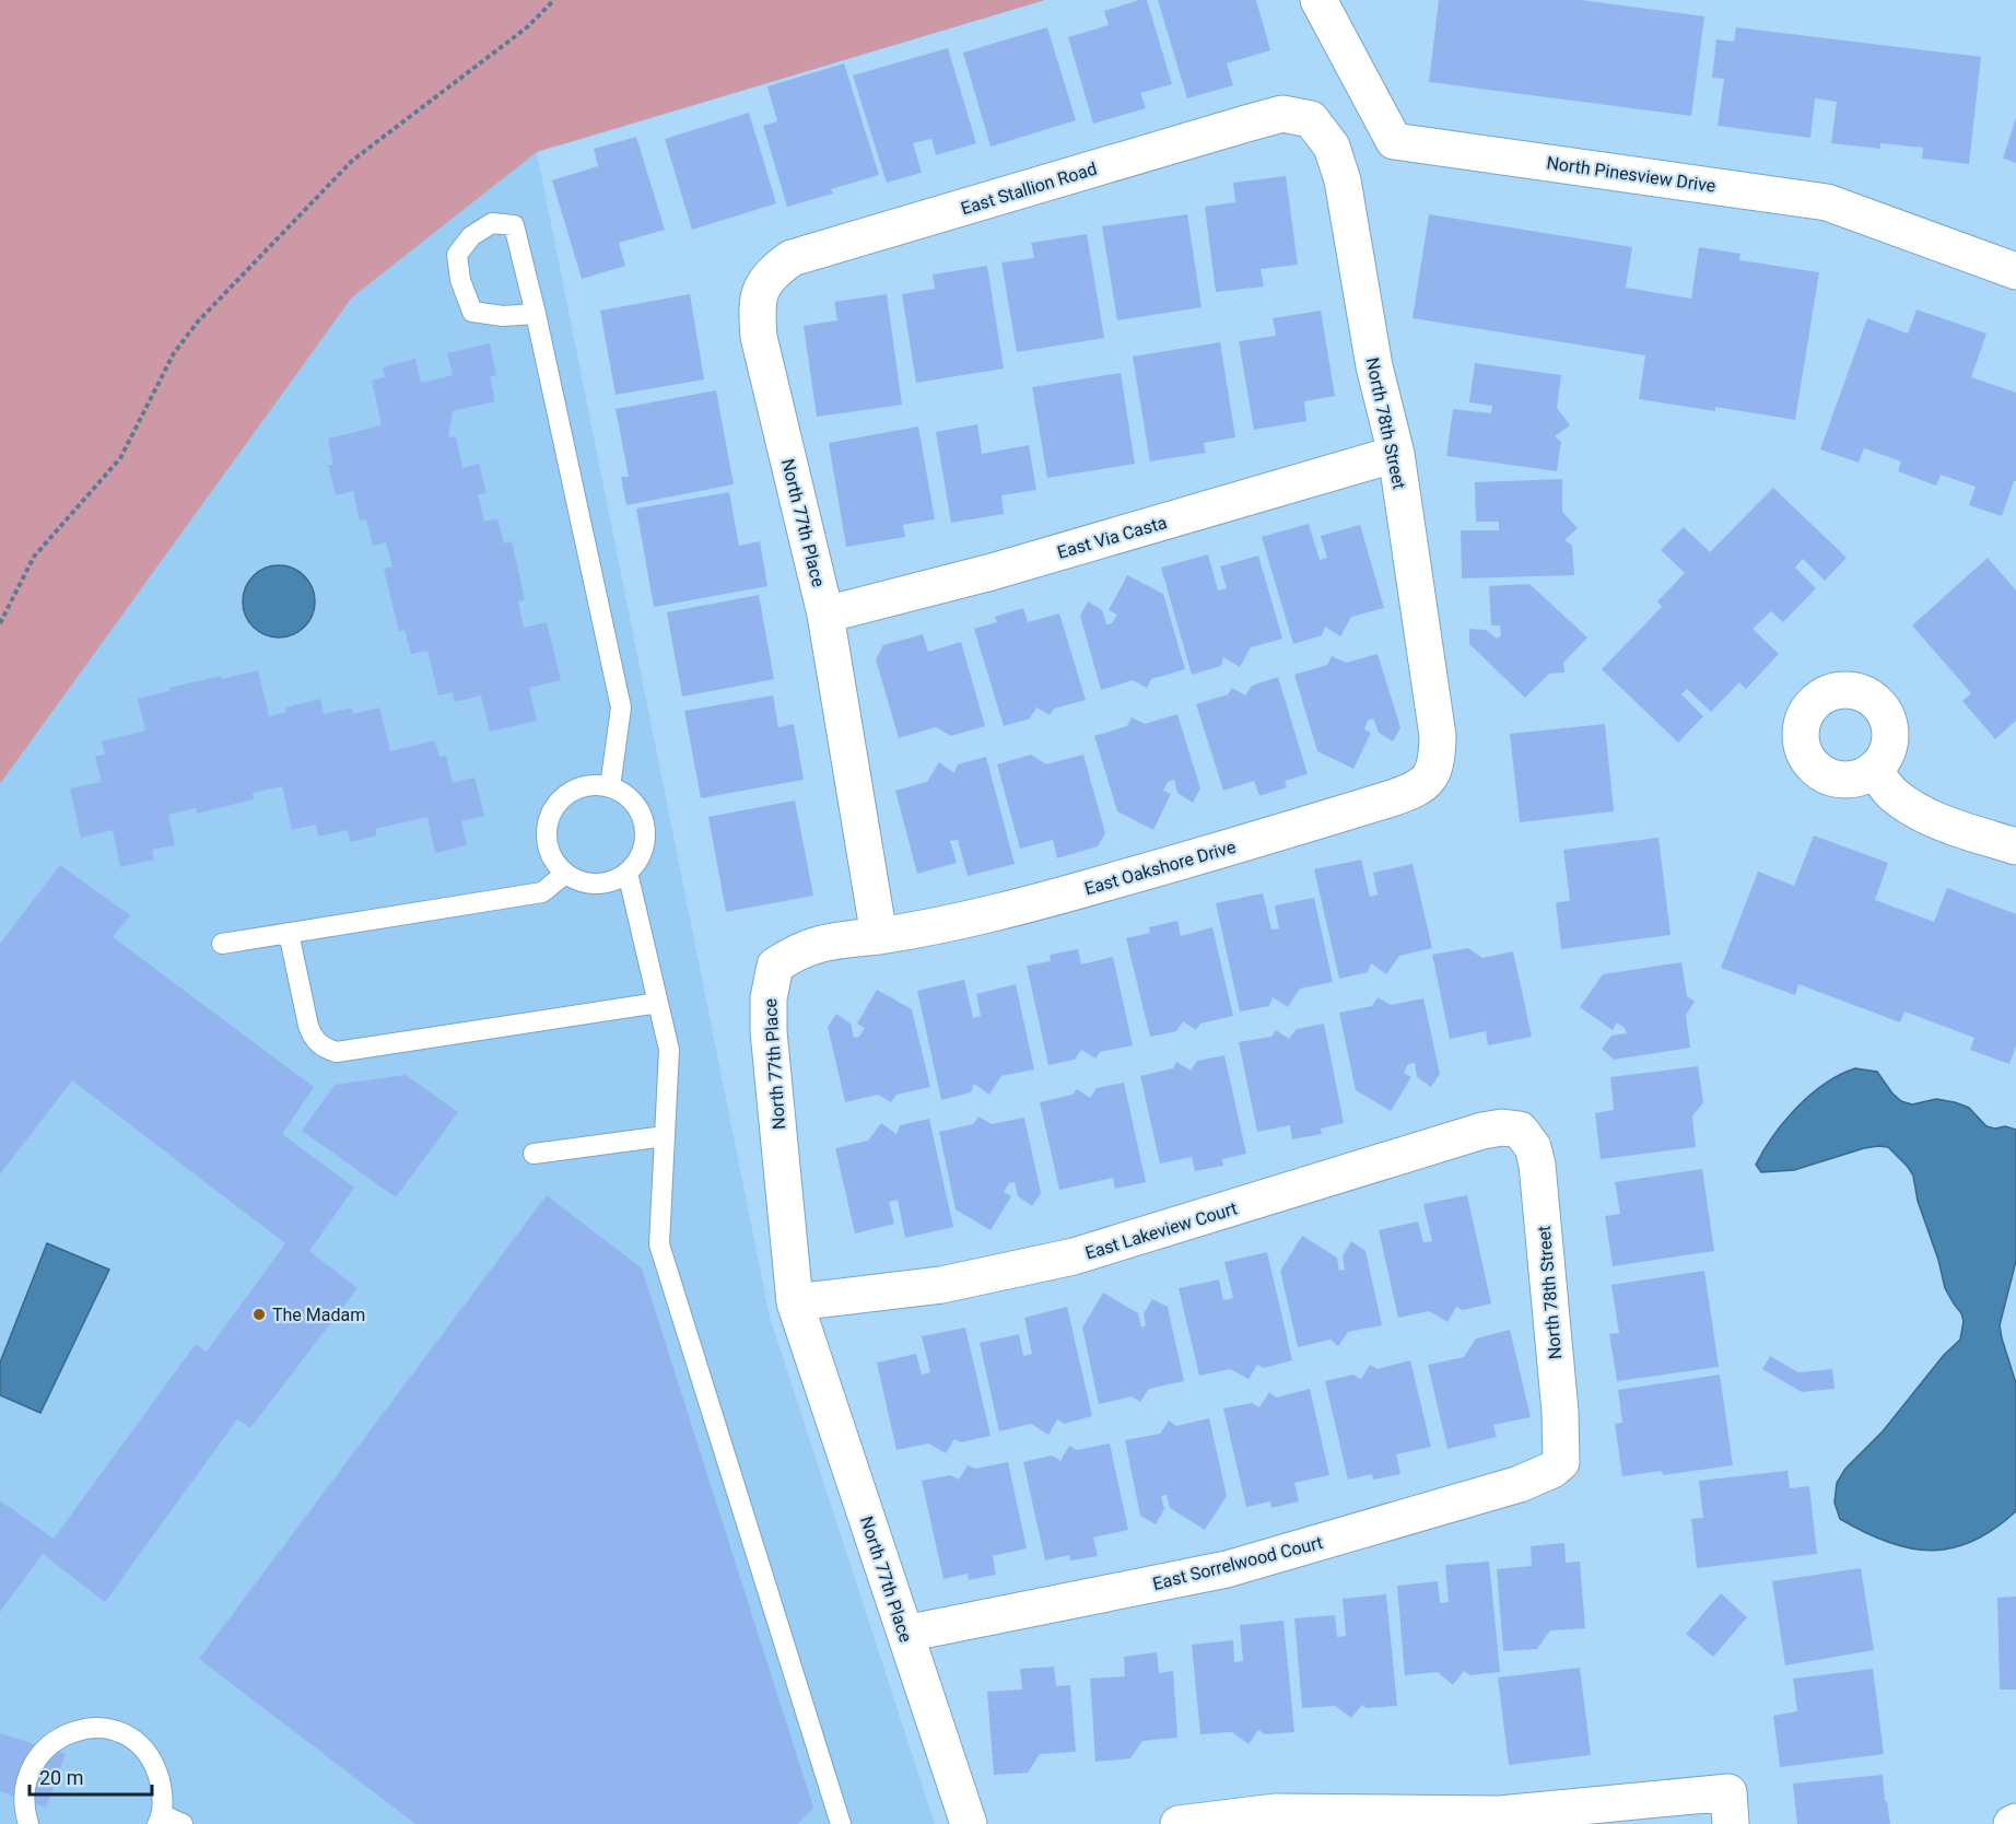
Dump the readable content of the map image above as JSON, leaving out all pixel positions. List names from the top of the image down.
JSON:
{
  "streets": {
    "street": [
      "North Pinesview Drive",
      "East Stallion Road",
      "North 78th Street",
      "North 77th Place",
      "East Via Casta",
      "East Oakshore Drive",
      "East Lakeview Court",
      "East Sorrelwood Court"
    ]
  },
  "crossings": [
    ["East Stallion Road", "North 78th Street"],
    ["East Stallion Road", "North 77th Place"],
    ["North 78th Street", "East Via Casta"],
    ["North 78th Street", "East Oakshore Drive"],
    ["North 78th Street", "East Lakeview Court"],
    ["North 78th Street", "East Sorrelwood Court"],
    ["North 77th Place", "East Via Casta"],
    ["North 77th Place", "East Oakshore Drive"],
    ["North 77th Place", "East Lakeview Court"],
    ["North 77th Place", "East Sorrelwood Court"]
  ],
  "places": ["The Madam"],
  "scale_bar": "20 m"
}
